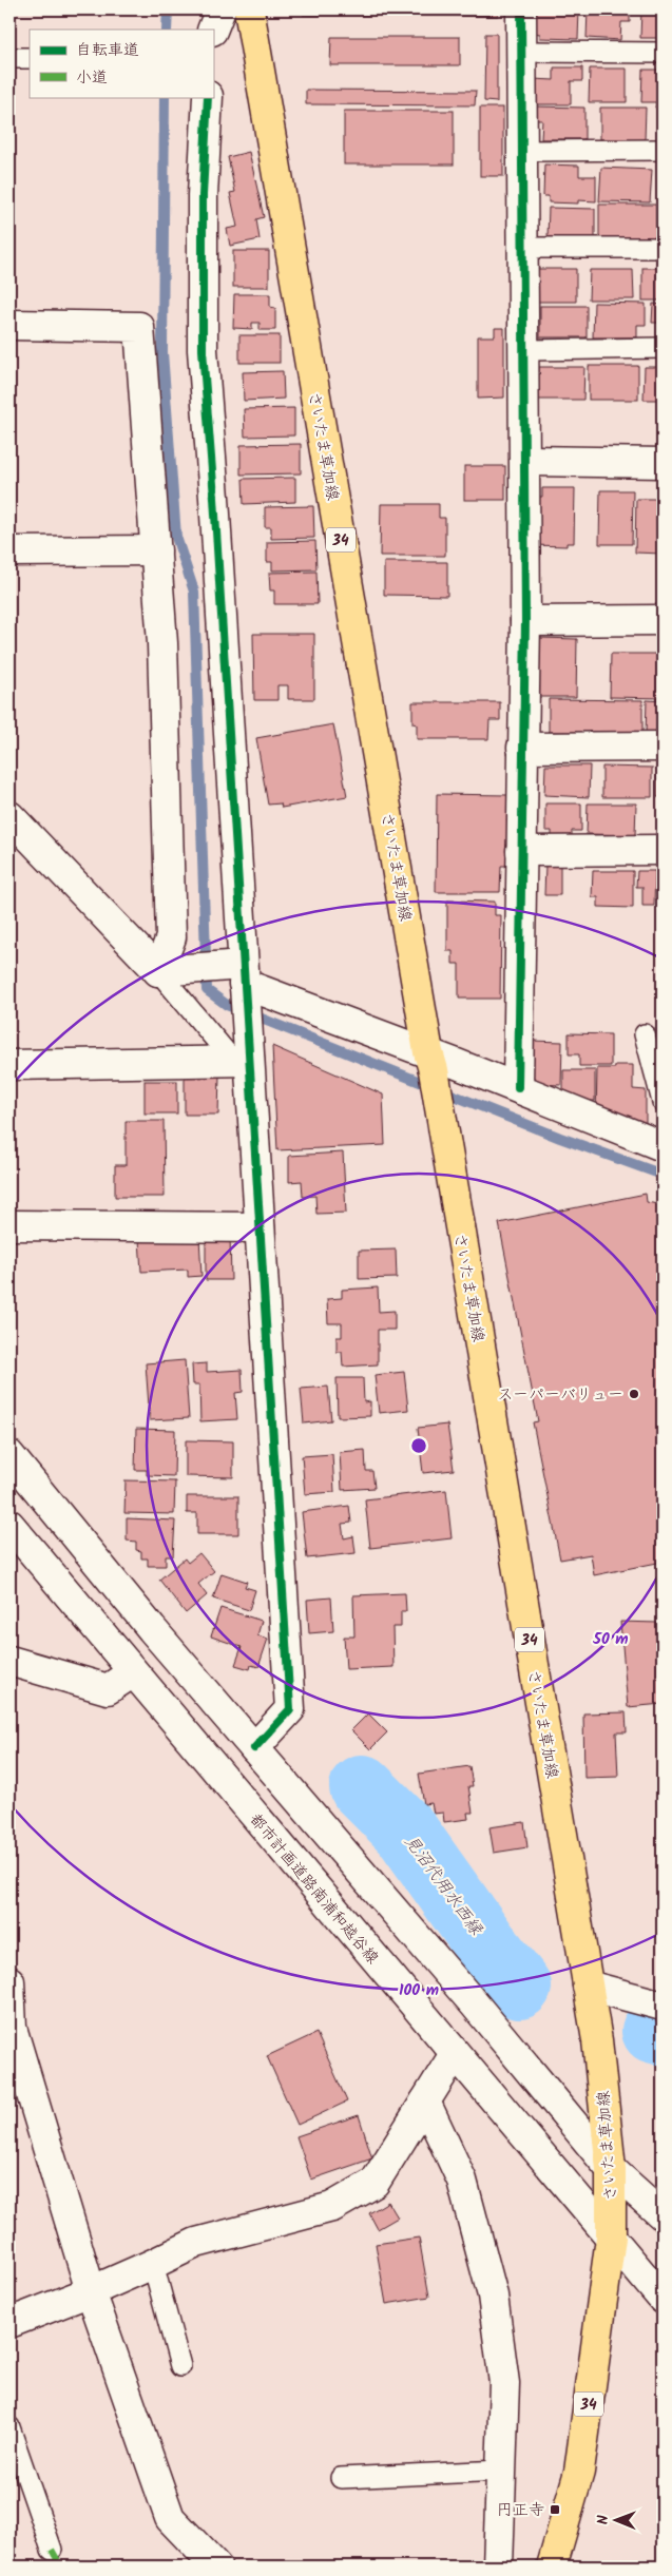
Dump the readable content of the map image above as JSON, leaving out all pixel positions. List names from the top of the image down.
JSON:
{
  "streets": {
    "main road": ["さいたま草加線", "34"],
    "street": ["都市計画道路南浦和越谷線"]
  },
  "crossings": [
    ["さいたま草加線", "都市計画道路南浦和越谷線"]
  ],
  "water": ["見沼代用水西縁"],
  "places": {
    "other": ["スーパーバリュー"],
    "transit": ["円正寺"]
  },
  "legend": ["自転車道", "小道"],
  "north": "left",
  "rings": ["50 m", "100 m"]
}
